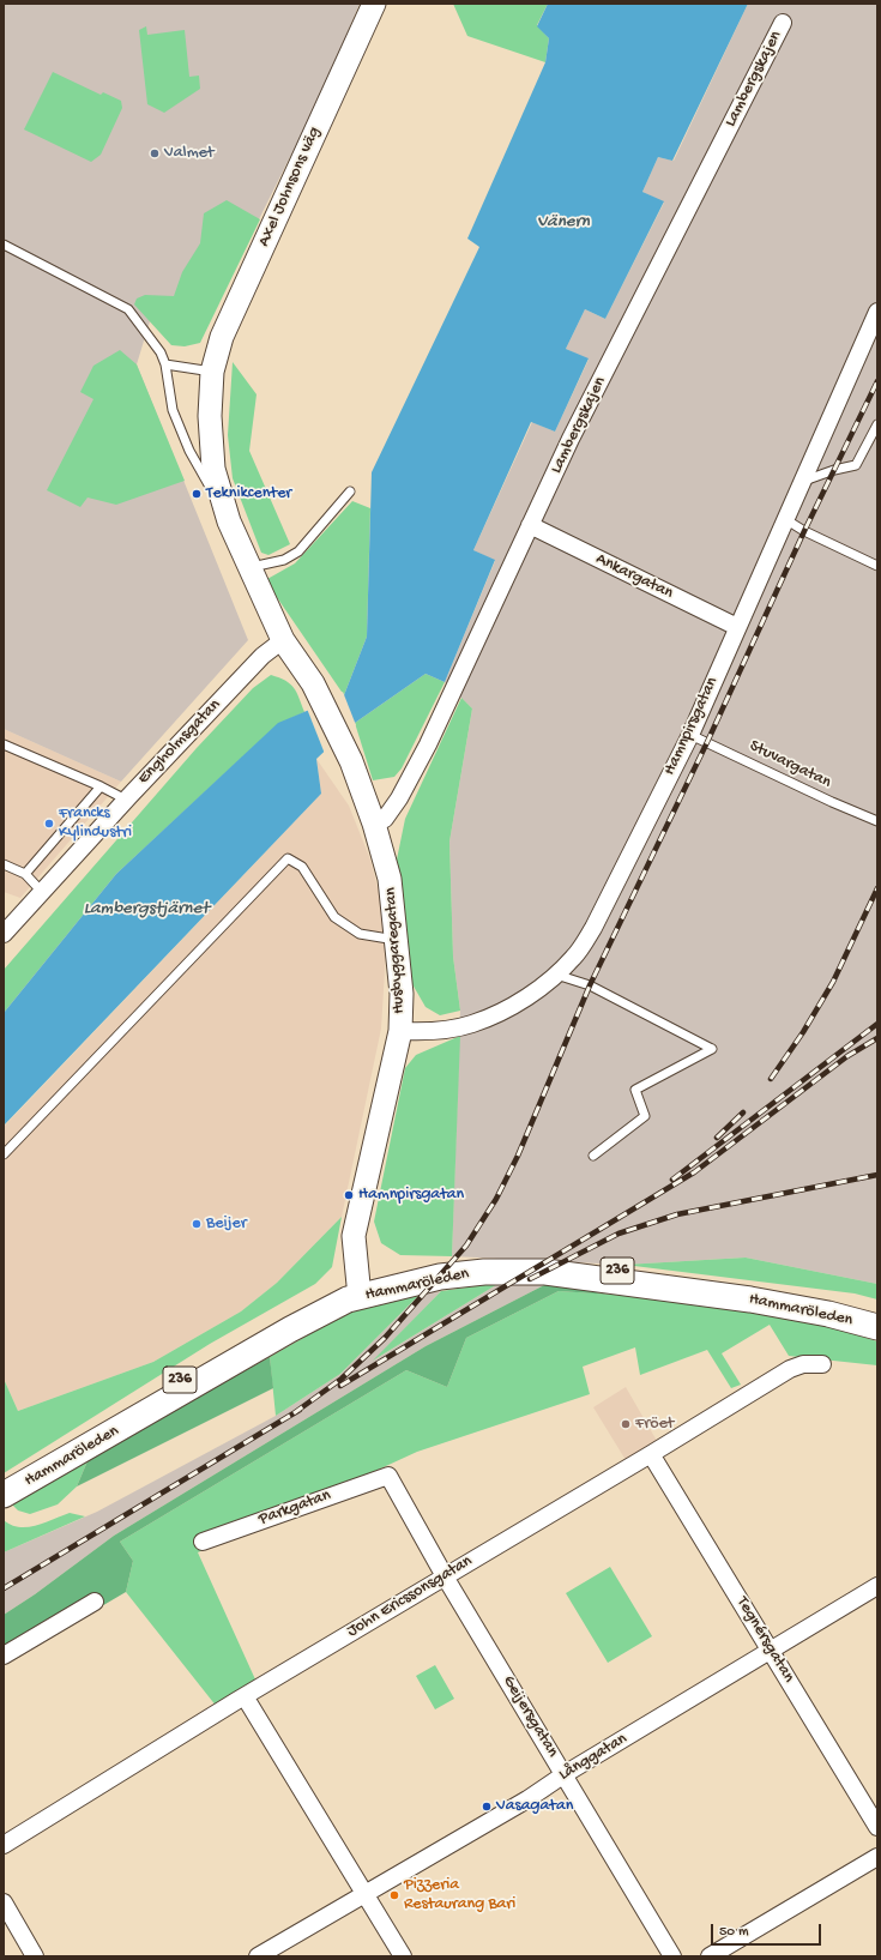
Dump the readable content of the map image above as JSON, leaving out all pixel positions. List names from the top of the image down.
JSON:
{
  "streets": {
    "main road": ["236", "Hammaröleden"],
    "street": [
      "Lambergskajen",
      "Axel Johnsons väg",
      "Ankargatan",
      "Hamnpirsgatan",
      "Engholmsgatan",
      "Husbyggaregatan",
      "Parkgatan",
      "John Ericssonsgatan",
      "Tegnérsgatan",
      "Geijersgatan",
      "Långgatan"
    ],
    "lane": ["Stuvargatan"]
  },
  "crossings": [
    ["Lambergskajen", "Ankargatan"],
    ["Lambergskajen", "Husbyggaregatan"],
    ["Axel Johnsons väg", "Engholmsgatan"],
    ["Axel Johnsons väg", "Husbyggaregatan"],
    ["Ankargatan", "Hamnpirsgatan"],
    ["Hamnpirsgatan", "Stuvargatan"],
    ["Hamnpirsgatan", "Husbyggaregatan"],
    ["Engholmsgatan", "Husbyggaregatan"],
    ["Husbyggaregatan", "Hammaröleden"],
    ["Parkgatan", "Geijersgatan"],
    ["John Ericssonsgatan", "Tegnérsgatan"],
    ["John Ericssonsgatan", "Geijersgatan"],
    ["Tegnérsgatan", "Långgatan"],
    ["Geijersgatan", "Långgatan"]
  ],
  "water": ["Vänern", "Lambergstjärnet"],
  "places": [
    "Valmet",
    "Teknikcenter",
    "Francks Kylindustri",
    "Hamnpirsgatan",
    "Beijer",
    "Fröet",
    "Vasagatan",
    "Pizzeria Restaurang Bari"
  ],
  "scale_bar": "50 m"
}
